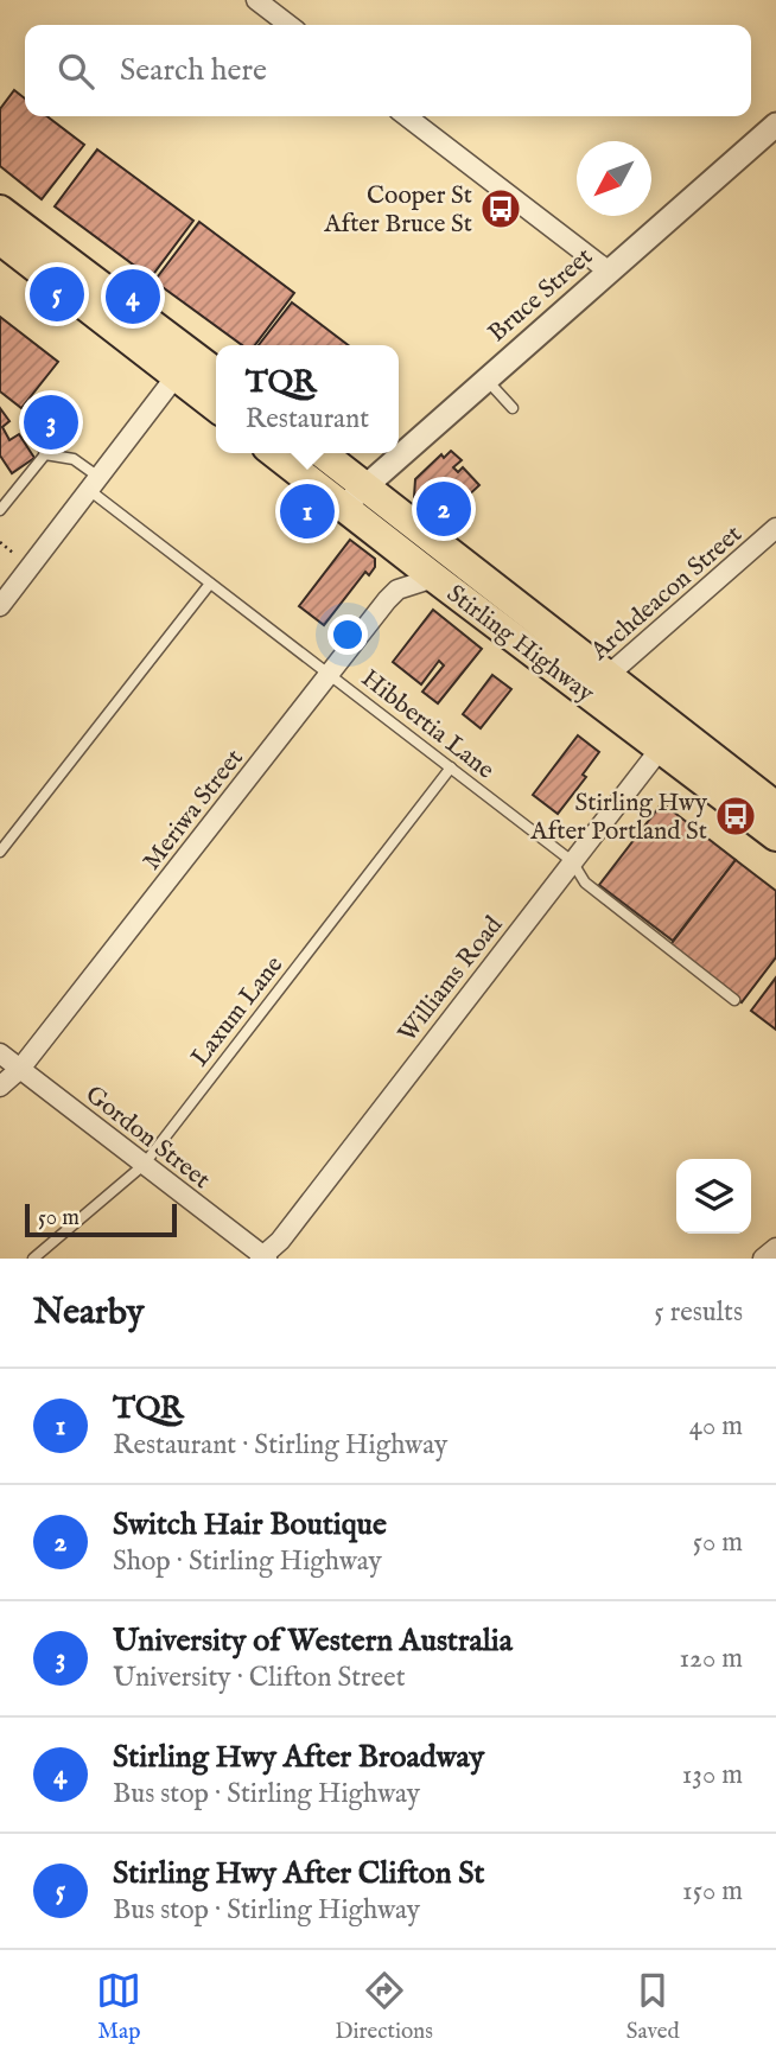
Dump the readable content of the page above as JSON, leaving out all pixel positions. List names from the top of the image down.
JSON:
{
  "streets": {
    "highway": ["Stirling Highway"],
    "street": [
      "Bruce Street",
      "Archdeacon Street",
      "Meriwa Street",
      "Williams Road",
      "Gordon Street"
    ],
    "lane": ["Hibbertia Lane", "Laxum Lane"]
  },
  "crossings": [
    ["Bruce Street", "Stirling Highway"],
    ["Archdeacon Street", "Stirling Highway"],
    ["Stirling Highway", "Meriwa Street"],
    ["Stirling Highway", "Williams Road"],
    ["Hibbertia Lane", "Meriwa Street"],
    ["Hibbertia Lane", "Williams Road"],
    ["Hibbertia Lane", "Laxum Lane"],
    ["Meriwa Street", "Gordon Street"],
    ["Williams Road", "Gordon Street"],
    ["Laxum Lane", "Gordon Street"]
  ],
  "places": {
    "bus stop": ["Cooper St After Bruce St", "Stirling Hwy After Portland St"]
  },
  "scale_bar": "50 m",
  "north": "bottom left",
  "page": {
    "search": "Search here",
    "pins": [
      "5",
      "4",
      "3",
      "2",
      "1"
    ],
    "popup": ["TQR", "Restaurant"],
    "scale": "50 m",
    "heading": ["Nearby", "5 results"],
    "list": [
      {
        "mark": "1",
        "name": "TQR",
        "note": "Restaurant · Stirling Highway",
        "value": "40 m"
      },
      {
        "mark": "2",
        "name": "Switch Hair Boutique",
        "note": "Shop · Stirling Highway",
        "value": "50 m"
      },
      {
        "mark": "3",
        "name": "University of Western Australia",
        "note": "University · Clifton Street",
        "value": "120 m"
      },
      {
        "mark": "4",
        "name": "Stirling Hwy After Broadway",
        "note": "Bus stop · Stirling Highway",
        "value": "130 m"
      },
      {
        "mark": "5",
        "name": "Stirling Hwy After Clifton St",
        "note": "Bus stop · Stirling Highway",
        "value": "150 m"
      }
    ],
    "nav": ["Map", "Directions", "Saved"]
  }
}
